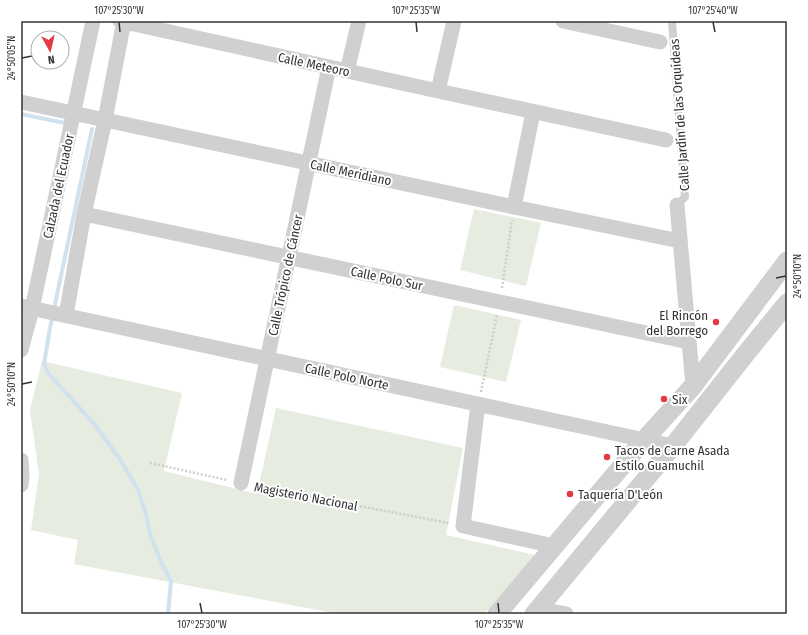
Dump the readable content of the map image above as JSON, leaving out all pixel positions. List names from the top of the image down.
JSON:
{
  "streets": {
    "street": [
      "Calle Meteoro",
      "Calle Meridiano",
      "Calzada del Ecuador",
      "Calle Trópico de Cáncer",
      "Calle Polo Sur",
      "Calle Polo Norte"
    ],
    "lane": ["Calle Jardín de las Orquídeas"],
    "path": ["Magisterio Nacional"]
  },
  "crossings": [
    ["Calle Meteoro", "Calle Trópico de Cáncer"],
    ["Calle Meridiano", "Calzada del Ecuador"],
    ["Calle Meridiano", "Calle Trópico de Cáncer"],
    ["Calzada del Ecuador", "Calle Polo Norte"],
    ["Calle Trópico de Cáncer", "Calle Polo Sur"],
    ["Calle Trópico de Cáncer", "Calle Polo Norte"],
    ["Calle Trópico de Cáncer", "Magisterio Nacional"]
  ],
  "places": [
    "El Rincón del Borrego",
    "Six",
    "Tacos de Carne Asada Estilo Guamuchil",
    "Taquería D'León"
  ],
  "north": "bottom",
  "coordinates": [
    "107°25'30\"W",
    "107°25'35\"W",
    "107°25'40\"W",
    "24°50'05\"N",
    "24°50'10\"N"
  ]
}
